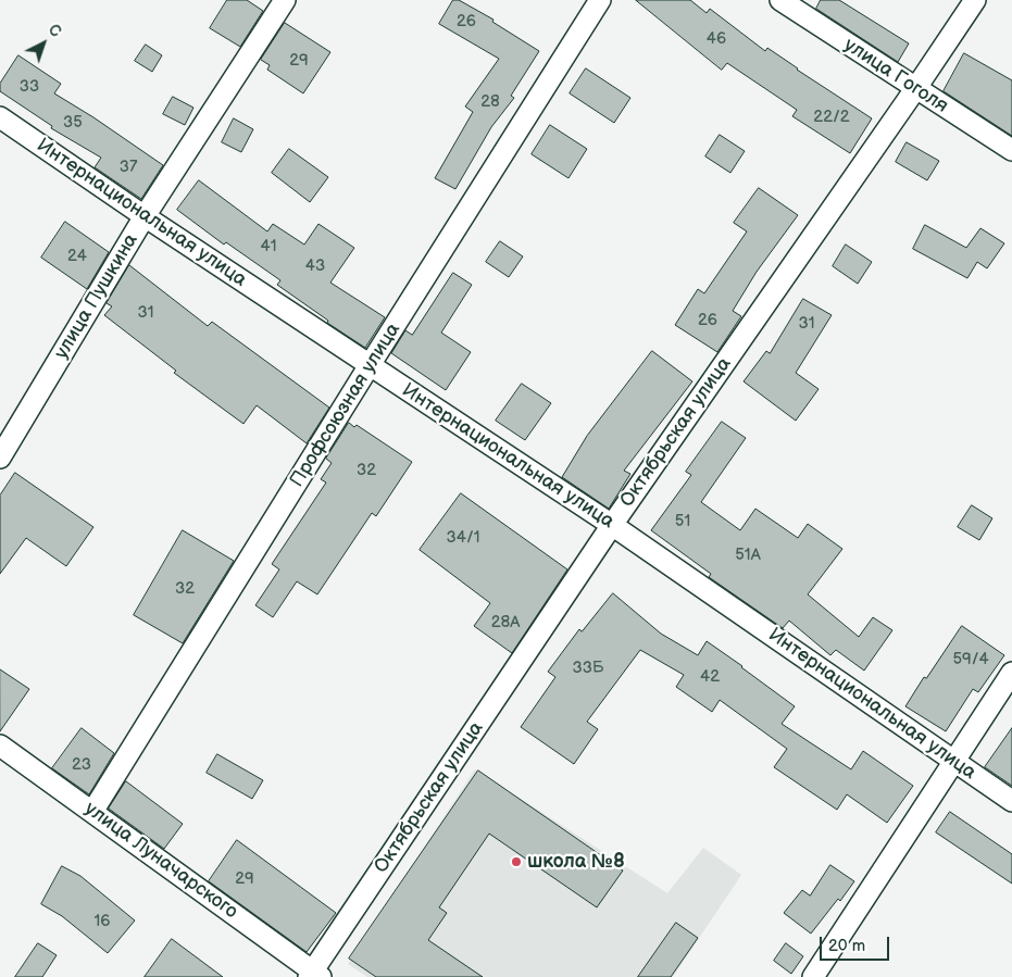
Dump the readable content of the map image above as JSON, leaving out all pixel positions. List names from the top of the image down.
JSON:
{
  "streets": {
    "street": [
      "улица Гоголя",
      "Интернациональная улица",
      "улица Пушкина",
      "Профсоюзная улица",
      "Октябрьская улица",
      "улица Луначарского"
    ]
  },
  "crossings": [
    ["улица Гоголя", "Октябрьская улица"],
    ["Интернациональная улица", "улица Пушкина"],
    ["Интернациональная улица", "Профсоюзная улица"],
    ["Интернациональная улица", "Октябрьская улица"],
    ["Профсоюзная улица", "улица Луначарского"],
    ["Октябрьская улица", "улица Луначарского"]
  ],
  "places": ["школа №8"],
  "house_numbers": [
    "26",
    "46",
    "29",
    "33",
    "28",
    "22/2",
    "35",
    "37",
    "41",
    "24",
    "43",
    "31",
    "26",
    "31",
    "32",
    "51",
    "34/1",
    "51А",
    "32",
    "28А",
    "59/4",
    "33Б",
    "42",
    "23",
    "29",
    "16"
  ],
  "scale_bar": "20 m",
  "north": "top right"
}
